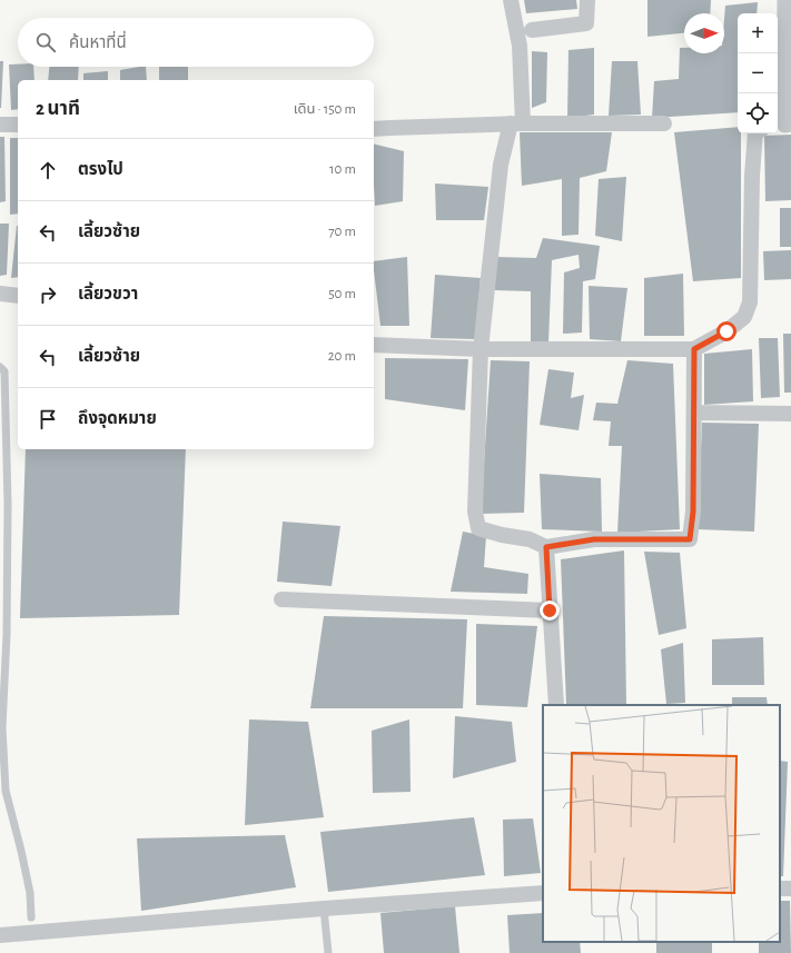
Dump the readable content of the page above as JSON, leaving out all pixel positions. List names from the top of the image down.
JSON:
{
  "north": "right",
  "page": {
    "map_buttons": ["+", "−"],
    "search": "ค้นหาที่นี่",
    "heading": ["2 นาที", "เดิน · 150 m"],
    "list": [
      ["ตรงไป", "10 m"],
      ["เลี้ยวซ้าย", "70 m"],
      ["เลี้ยวขวา", "50 m"],
      ["เลี้ยวซ้าย", "20 m"],
      "ถึงจุดหมาย"
    ]
  }
}
